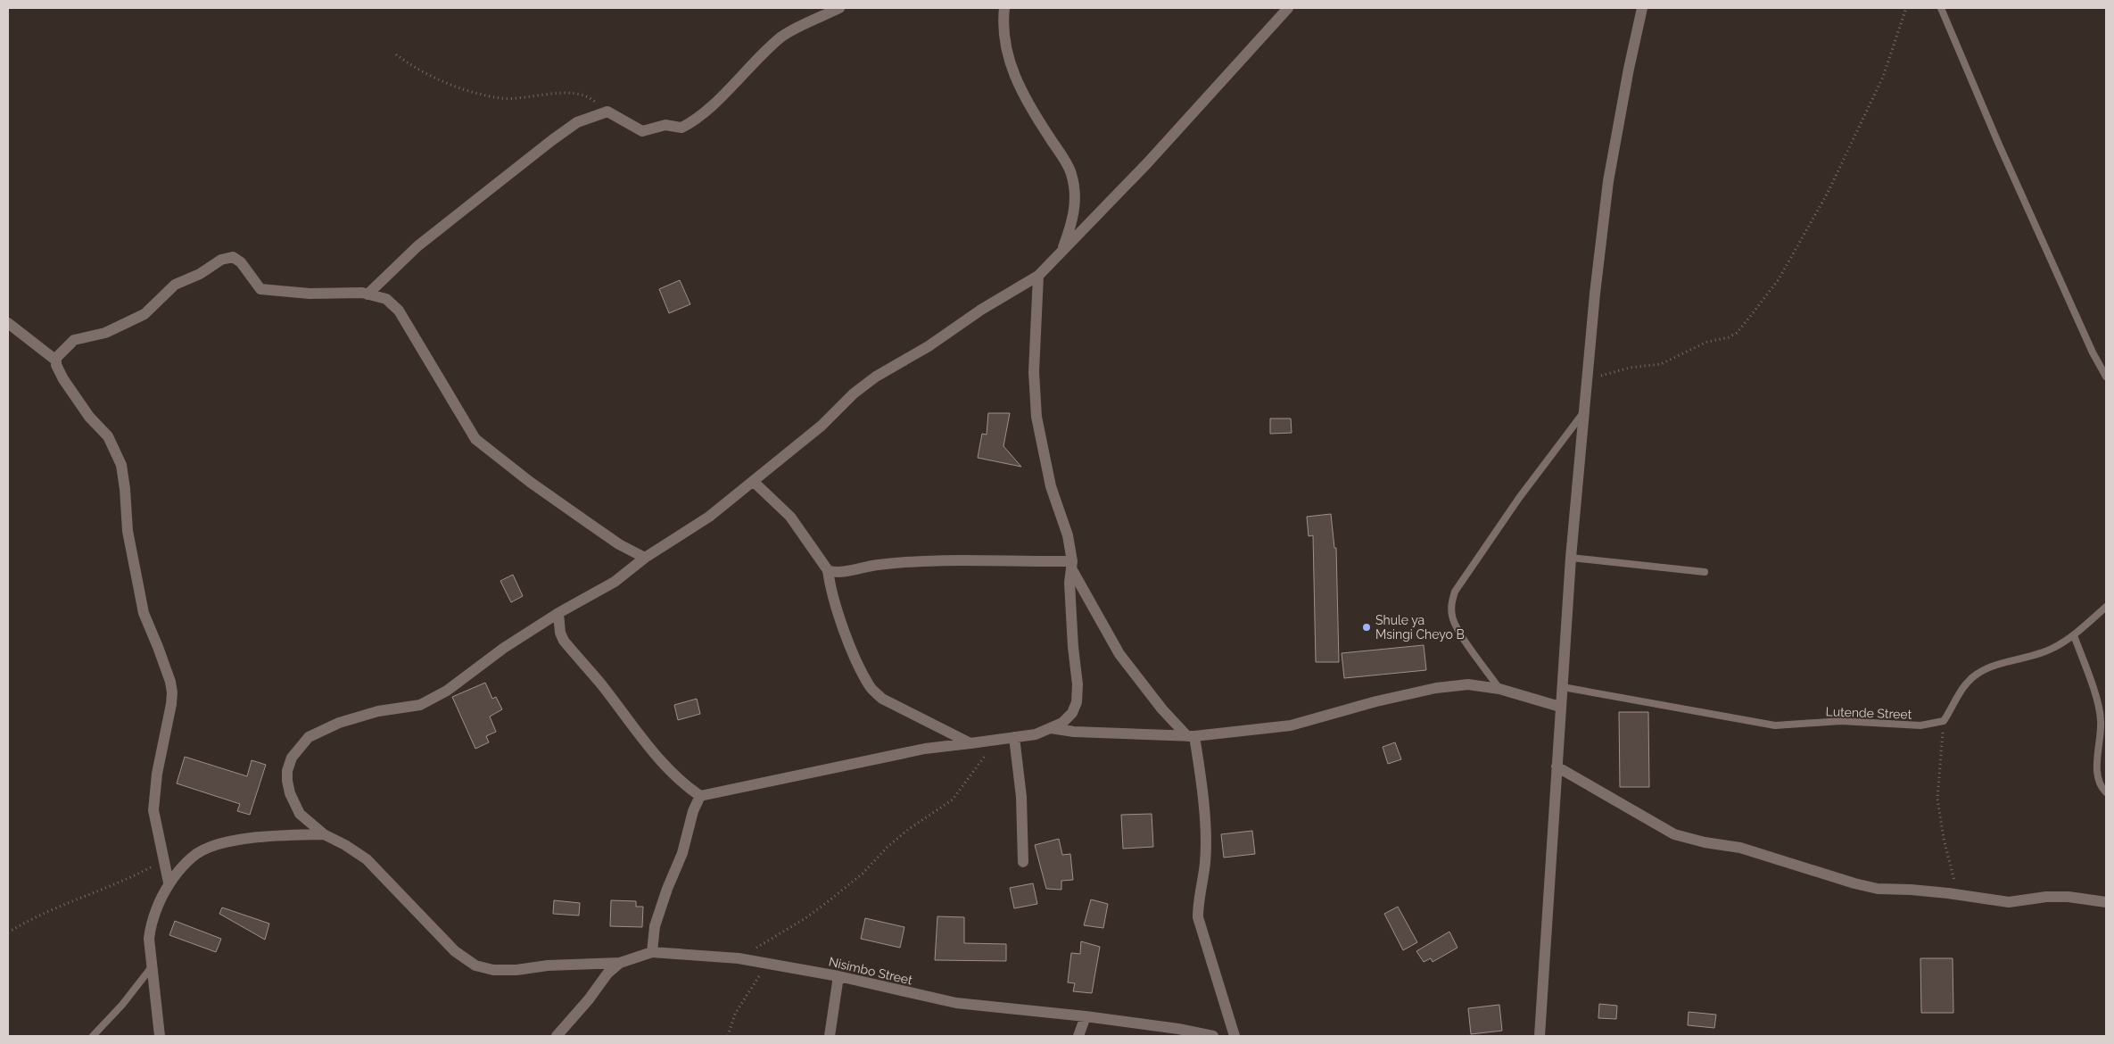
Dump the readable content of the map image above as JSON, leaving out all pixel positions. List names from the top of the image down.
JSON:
{
  "streets": {
    "street": ["Nisimbo Street"],
    "lane": ["Lutende Street"]
  },
  "places": ["Shule ya Msingi Cheyo B"]
}
